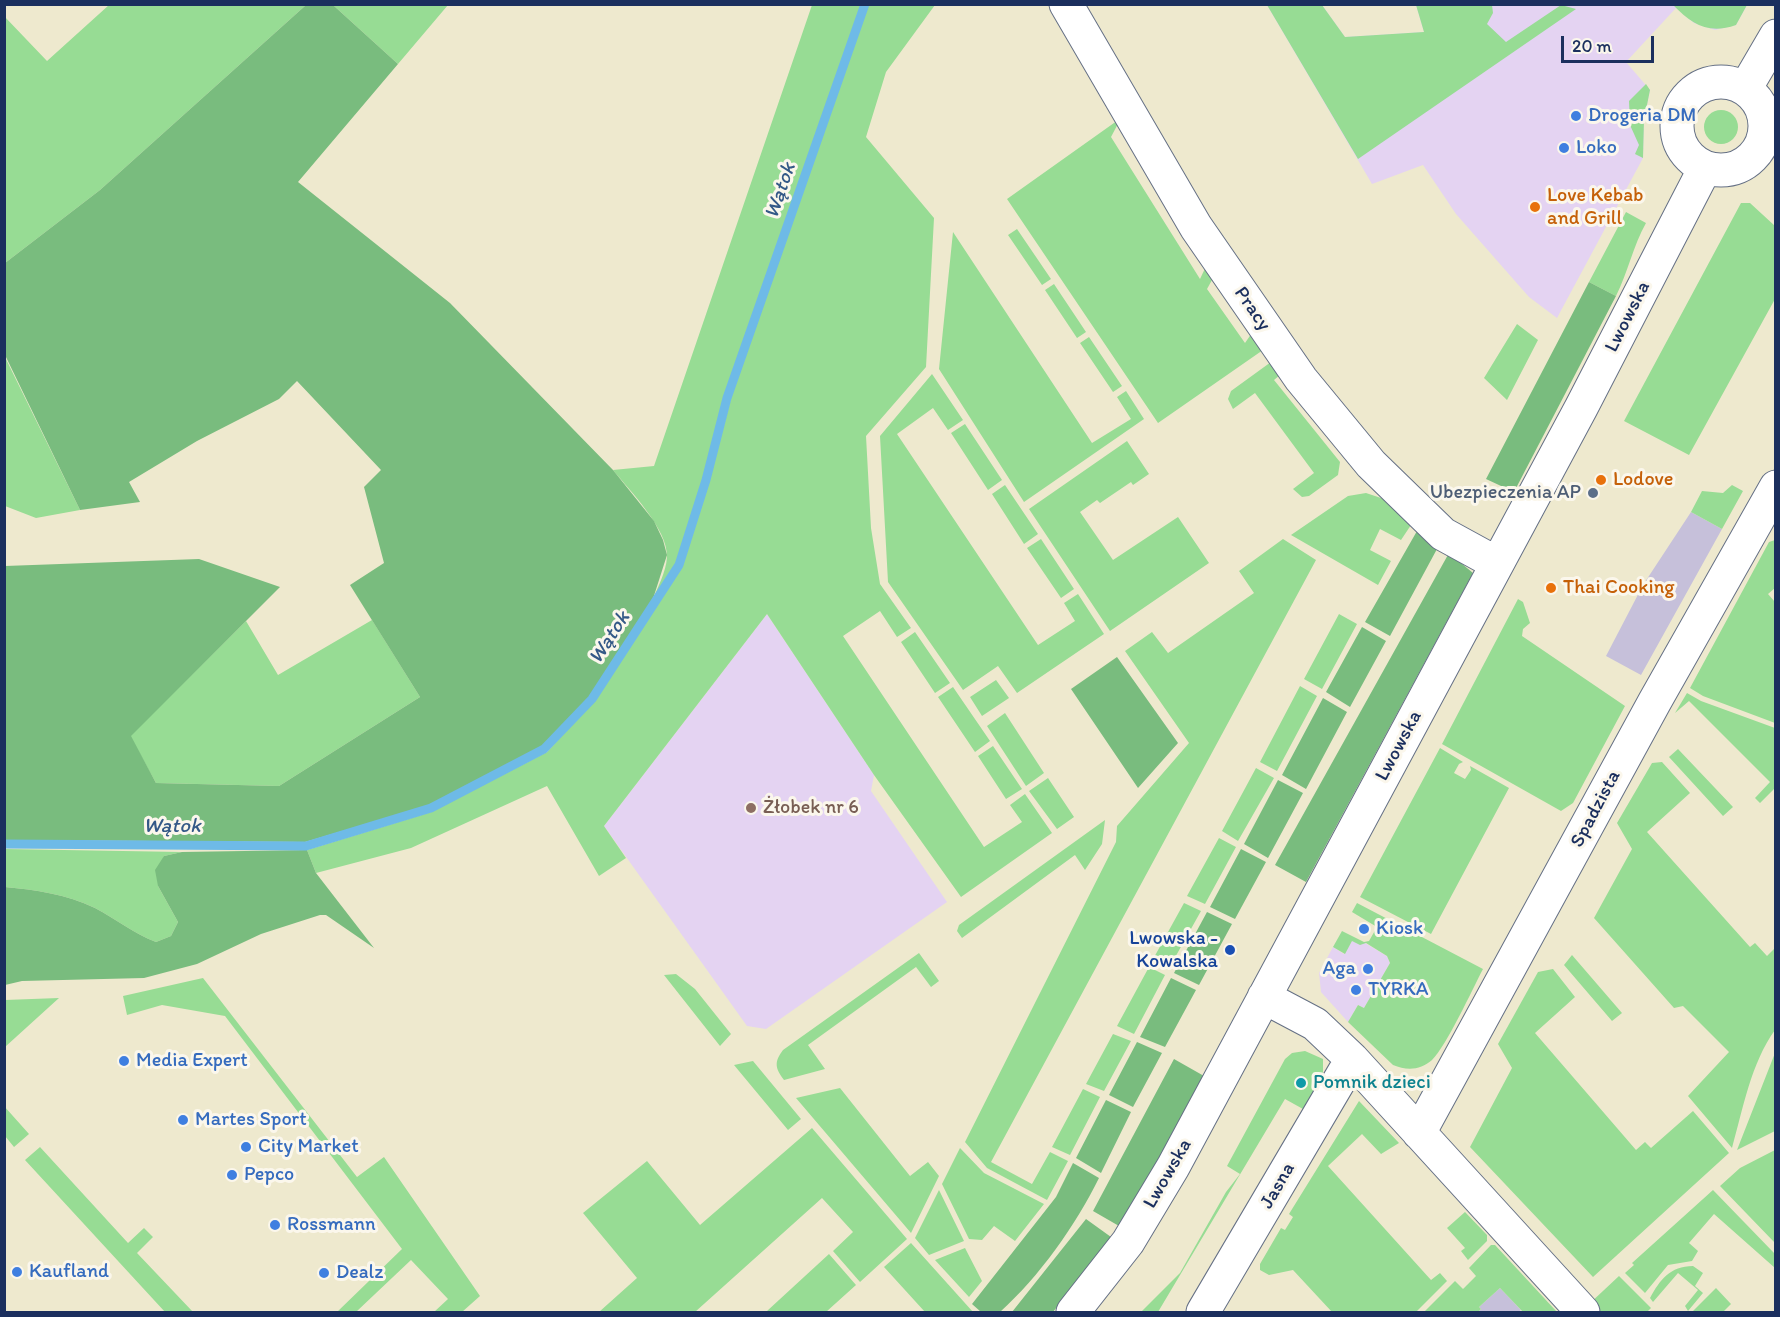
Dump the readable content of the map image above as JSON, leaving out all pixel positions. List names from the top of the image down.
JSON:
{
  "streets": {
    "street": [
      "Pracy",
      "Lwowska",
      "Spadzista",
      "Jasna"
    ]
  },
  "crossings": [
    ["Pracy", "Lwowska"]
  ],
  "water": ["Wątok"],
  "places": [
    "Drogeria DM",
    "Loko",
    "Love Kebab and Grill",
    "Lodove",
    "Ubezpieczenia AP",
    "Thai Cooking",
    "Żłobek nr 6",
    "Kiosk",
    "Lwowska - Kowalska",
    "Aga",
    "TYRKA",
    "Media Expert",
    "Pomnik dzieci",
    "Martes Sport",
    "City Market",
    "Pepco",
    "Rossmann",
    "Kaufland",
    "Dealz"
  ],
  "scale_bar": "20 m"
}
